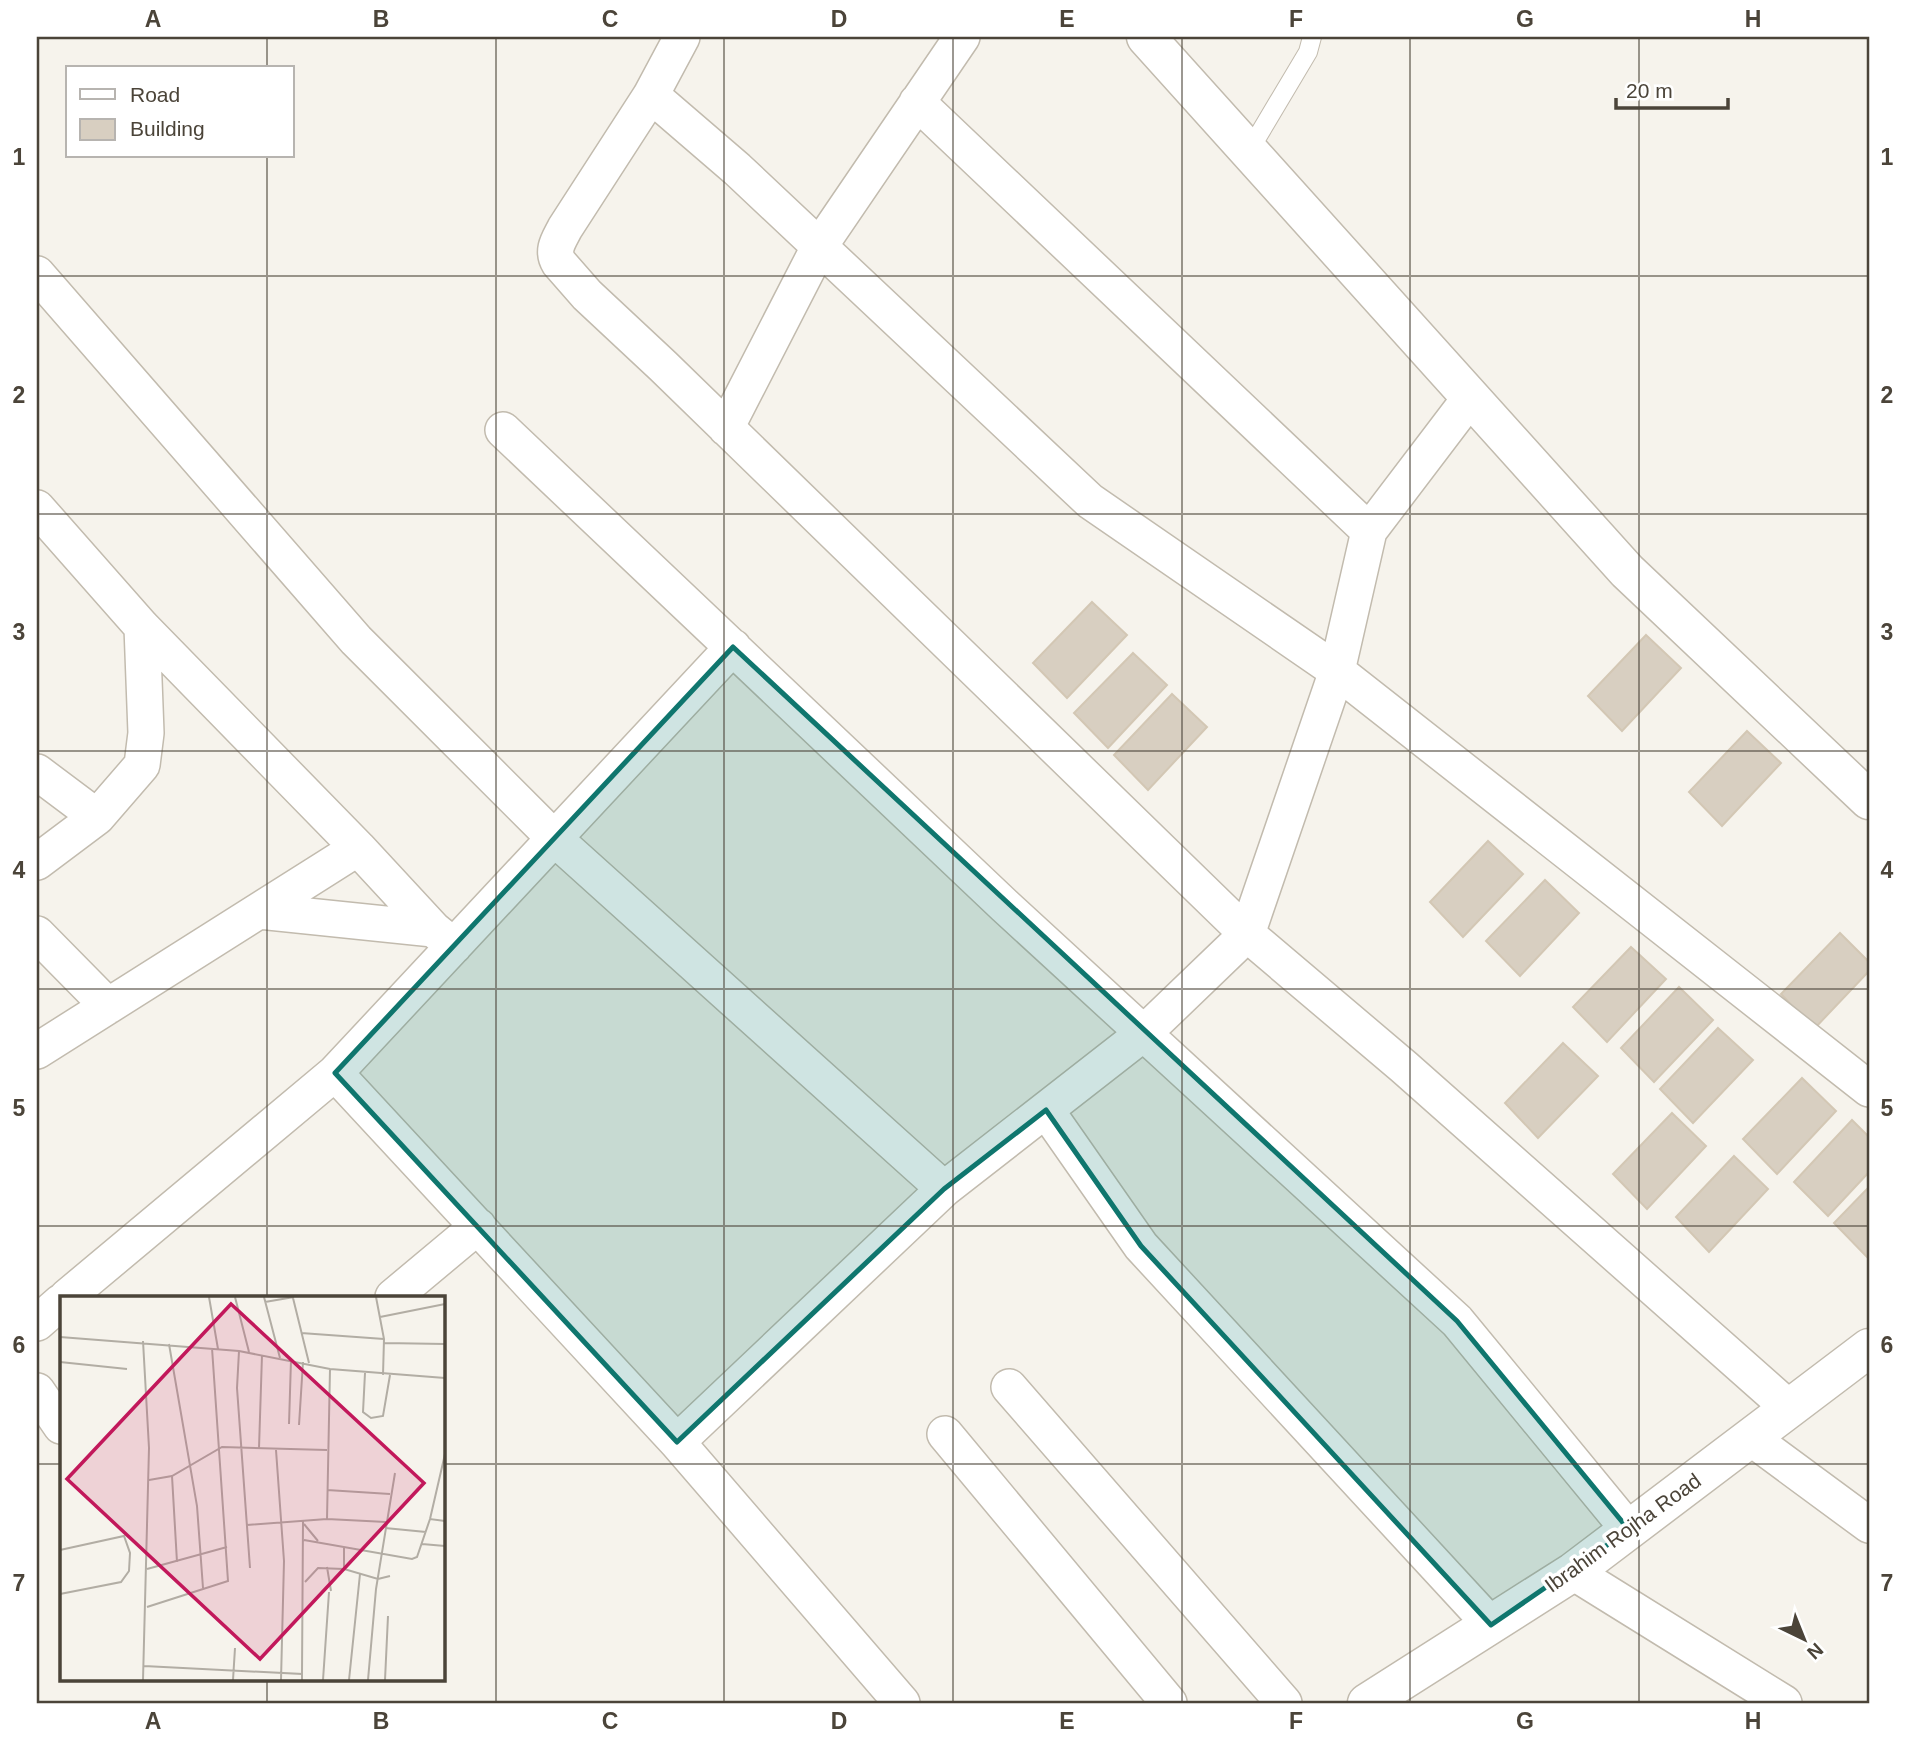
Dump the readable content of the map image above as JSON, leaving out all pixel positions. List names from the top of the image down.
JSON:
{
  "streets": {
    "street": ["Ibrahim Rojha Road"]
  },
  "legend": ["Road", "Building"],
  "scale_bar": "20 m",
  "north": "bottom right",
  "grid": {
    "columns": [
      "A",
      "B",
      "C",
      "D",
      "E",
      "F",
      "G",
      "H"
    ],
    "rows": [
      "1",
      "2",
      "3",
      "4",
      "5",
      "6",
      "7"
    ]
  }
}
